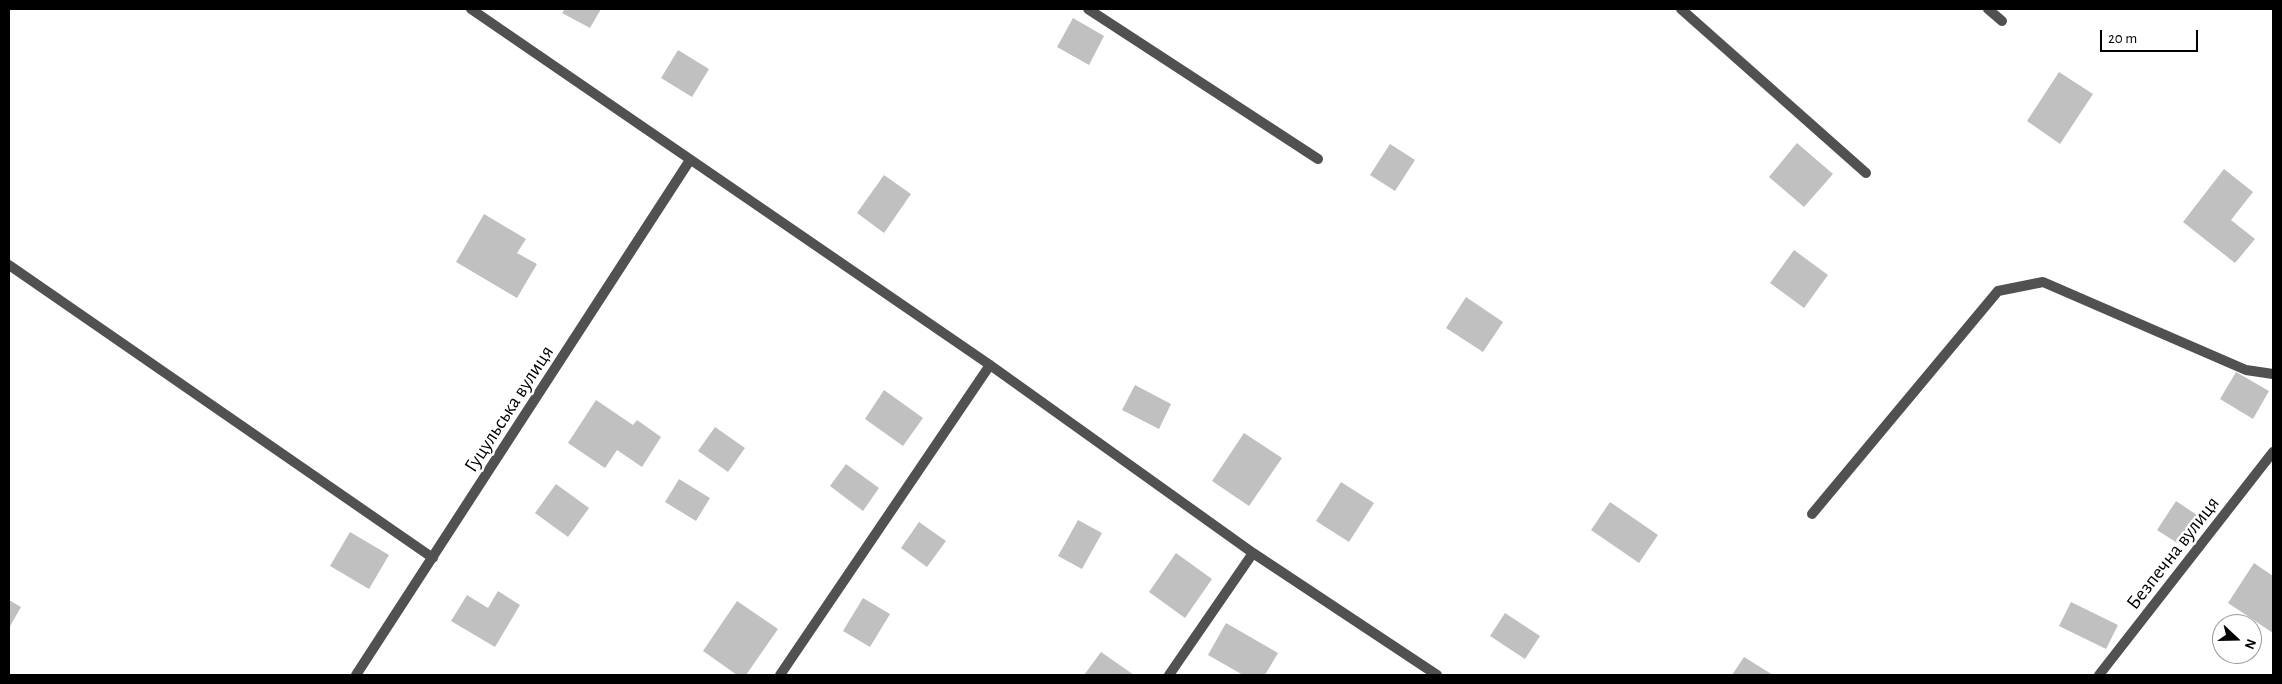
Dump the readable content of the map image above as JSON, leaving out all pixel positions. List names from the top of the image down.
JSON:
{
  "streets": {
    "street": ["Гуцульська вулиця", "Безпечна вулиця"]
  },
  "scale_bar": "20 m",
  "north": "right"
}
